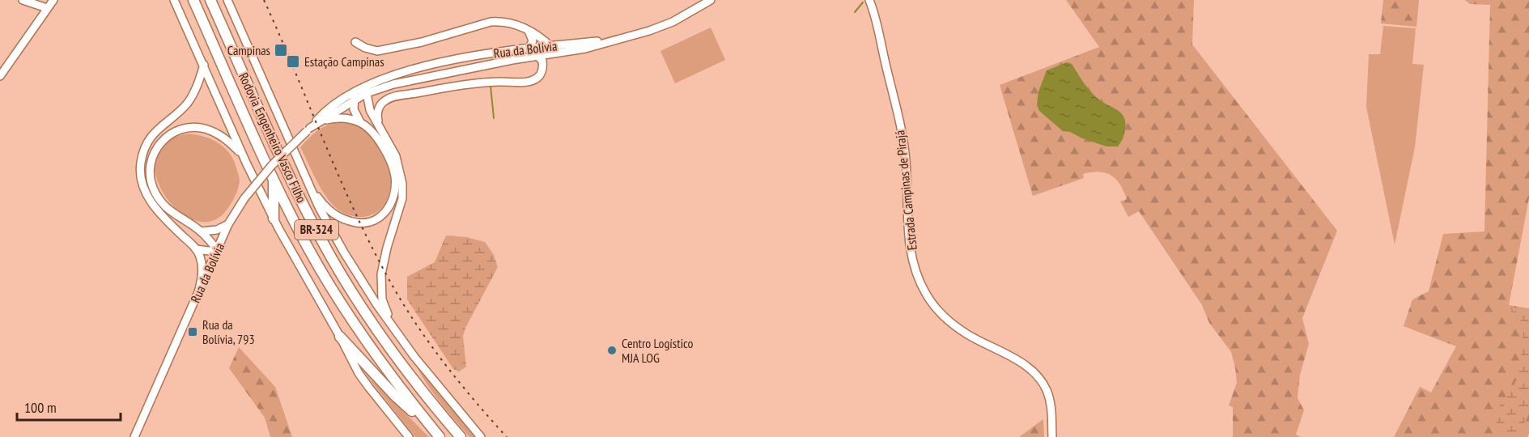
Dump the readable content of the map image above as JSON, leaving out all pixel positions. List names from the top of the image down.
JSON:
{
  "streets": {
    "highway": ["Rodovia Engenheiro Vasco Filho", "BR-324"],
    "main road": ["Rua da Bolívia", "Estrada Campinas de Pirajá"]
  },
  "places": {
    "transit": ["Campinas", "Estação Campinas", "Rua da Bolívia, 793"],
    "other": ["Centro Logístico MJA LOG"]
  },
  "scale_bar": "100 m"
}
